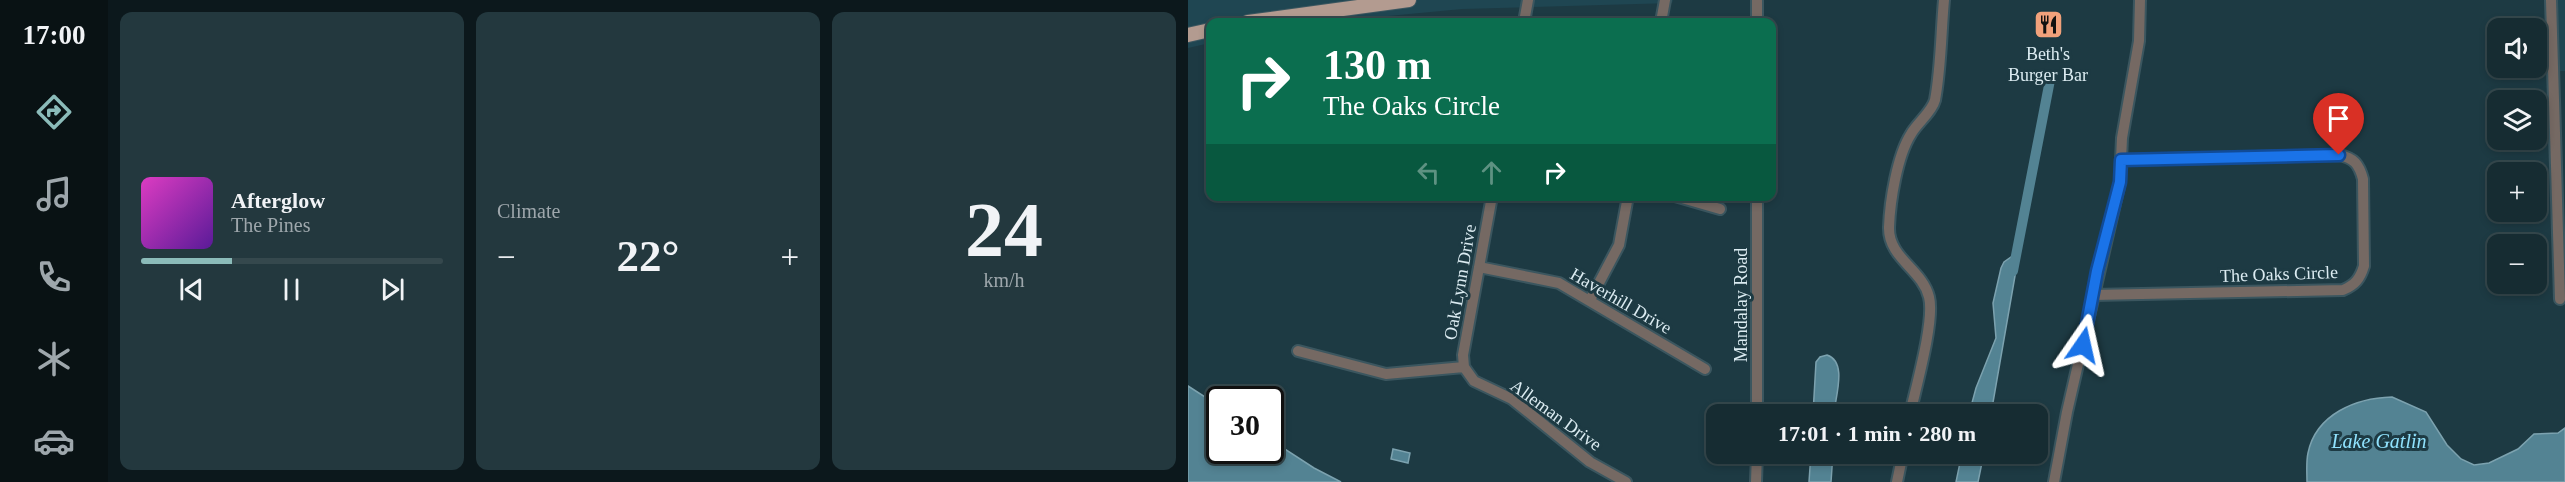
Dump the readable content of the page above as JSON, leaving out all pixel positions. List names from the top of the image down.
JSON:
{
  "streets": {
    "street": [
      "The Oaks Circle",
      "Oak Lynn Drive",
      "Haverhill Drive",
      "Mandalay Road",
      "Alleman Drive"
    ]
  },
  "crossings": [
    ["Oak Lynn Drive", "Haverhill Drive"],
    ["Oak Lynn Drive", "Alleman Drive"]
  ],
  "water": ["Lake Gatlin"],
  "places": {
    "restaurant": ["Beth's Burger Bar"]
  },
  "page": {
    "tabs": "17:00",
    "tile": [
      "Climate",
      ["24", "km/h"]
    ],
    "map_buttons": ["+", "−"],
    "turn": ["130 m", "The Oaks Circle"],
    "song": ["Afterglow", "The Pines"],
    "heat": ["−", "22°", "+"],
    "limit": "30",
    "trip": "17:01 · 1 min · 280 m"
  }
}
